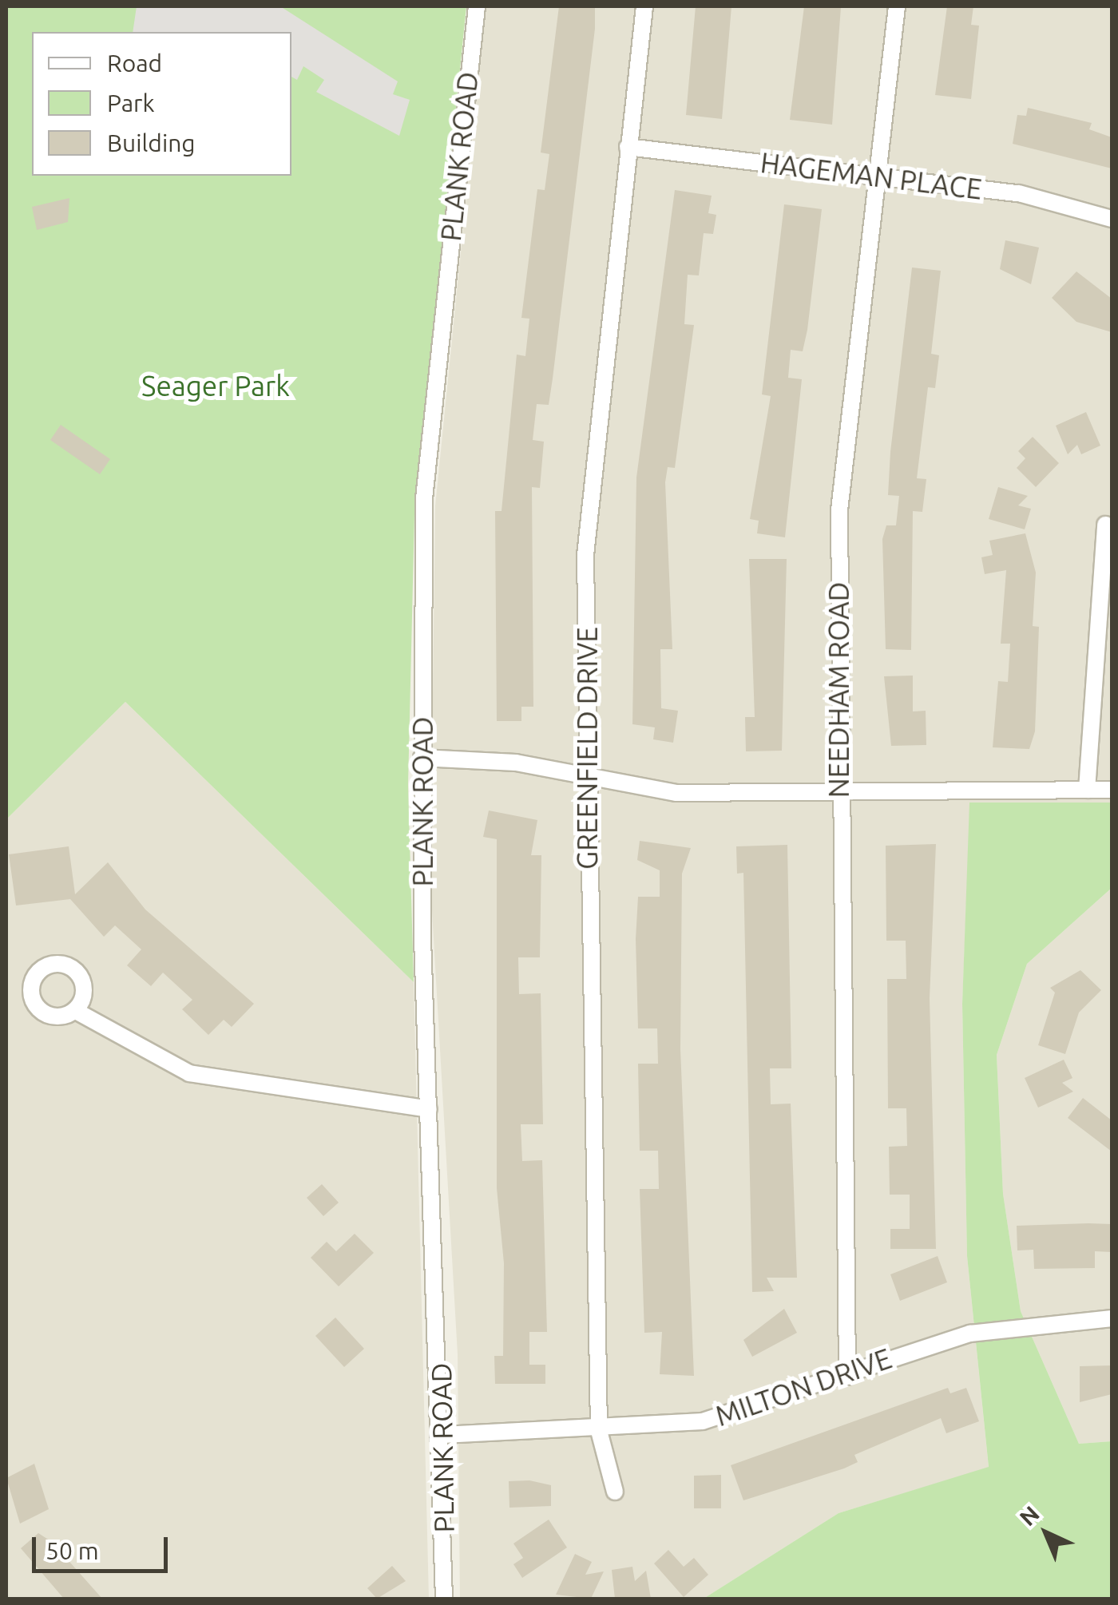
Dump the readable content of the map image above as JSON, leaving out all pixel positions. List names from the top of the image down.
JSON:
{
  "streets": {
    "street": [
      "PLANK ROAD",
      "HAGEMAN PLACE",
      "NEEDHAM ROAD",
      "GREENFIELD DRIVE",
      "MILTON DRIVE"
    ]
  },
  "crossings": [
    ["PLANK ROAD", "MILTON DRIVE"],
    ["HAGEMAN PLACE", "NEEDHAM ROAD"],
    ["HAGEMAN PLACE", "GREENFIELD DRIVE"],
    ["NEEDHAM ROAD", "MILTON DRIVE"],
    ["GREENFIELD DRIVE", "MILTON DRIVE"]
  ],
  "parks": ["Seager Park"],
  "legend": ["Road", "Park", "Building"],
  "scale_bar": "50 m",
  "north": "top left"
}
